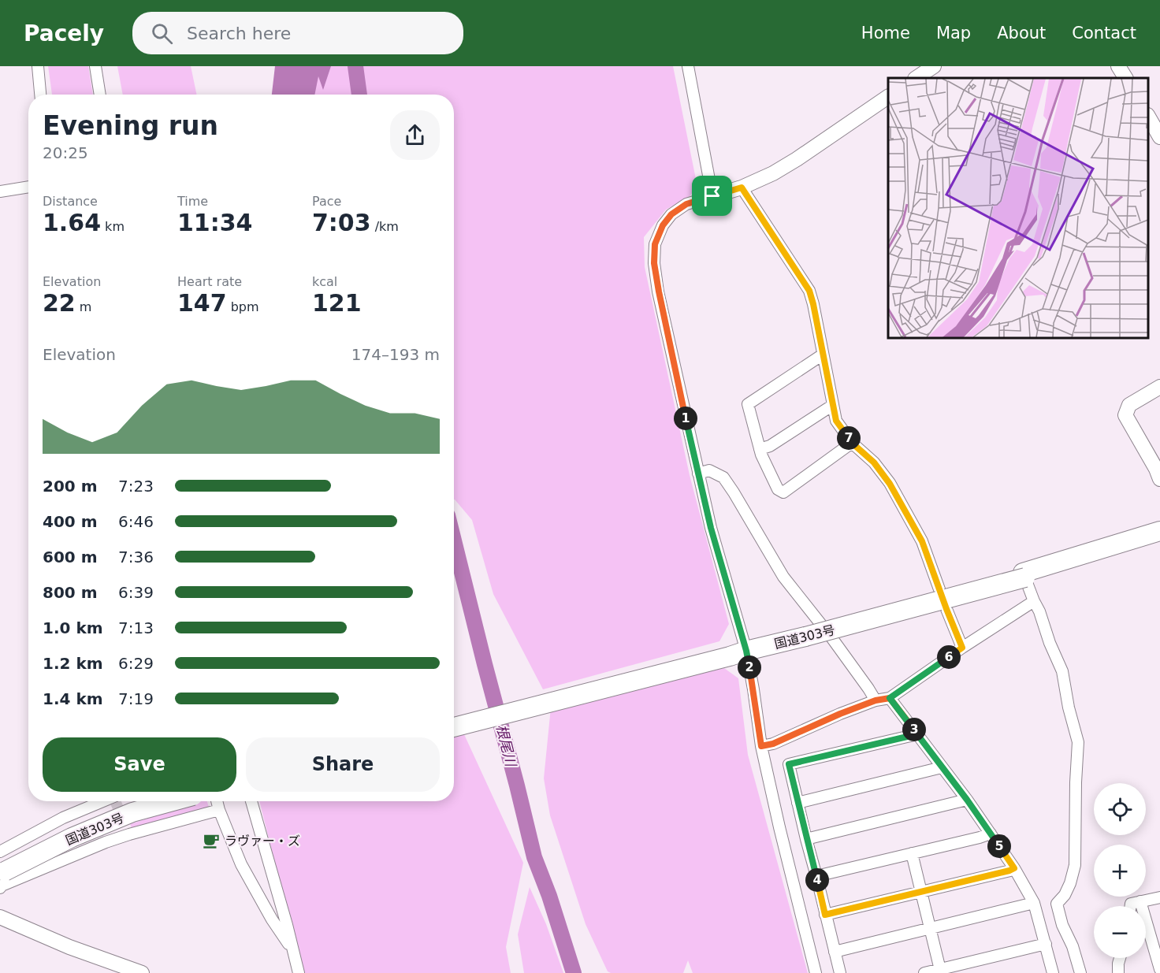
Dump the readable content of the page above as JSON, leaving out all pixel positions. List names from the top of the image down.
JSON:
{
  "streets": {
    "highway": ["国道303号"]
  },
  "water": ["根尾川"],
  "places": {
    "cafe": ["ラヴァー・ズ"]
  },
  "page": {
    "header": "Pacely",
    "search": "Search here",
    "nav": [
      "Home",
      "Map",
      "About",
      "Contact"
    ],
    "heading": ["Evening run", "20:25"],
    "stats": [
      ["Distance", "1.64 km"],
      ["Time", "11:34"],
      ["Pace", "7:03 /km"],
      ["Elevation", "22 m"],
      ["Heart rate", "147 bpm"],
      ["kcal", "121"]
    ],
    "chart": ["Elevation", "174–193 m"],
    "pins": [
      "1",
      "7",
      "6",
      "2",
      "3",
      "5",
      "4"
    ],
    "list": [
      {
        "name": "200 m",
        "note": "7:23"
      },
      {
        "name": "400 m",
        "note": "6:46"
      },
      {
        "name": "600 m",
        "note": "7:36"
      },
      {
        "name": "800 m",
        "note": "6:39"
      },
      {
        "name": "1.0 km",
        "note": "7:13"
      },
      {
        "name": "1.2 km",
        "note": "6:29"
      },
      {
        "name": "1.4 km",
        "note": "7:19"
      }
    ],
    "buttons": ["Save", "Share"],
    "map_buttons": ["+", "−"]
  }
}
